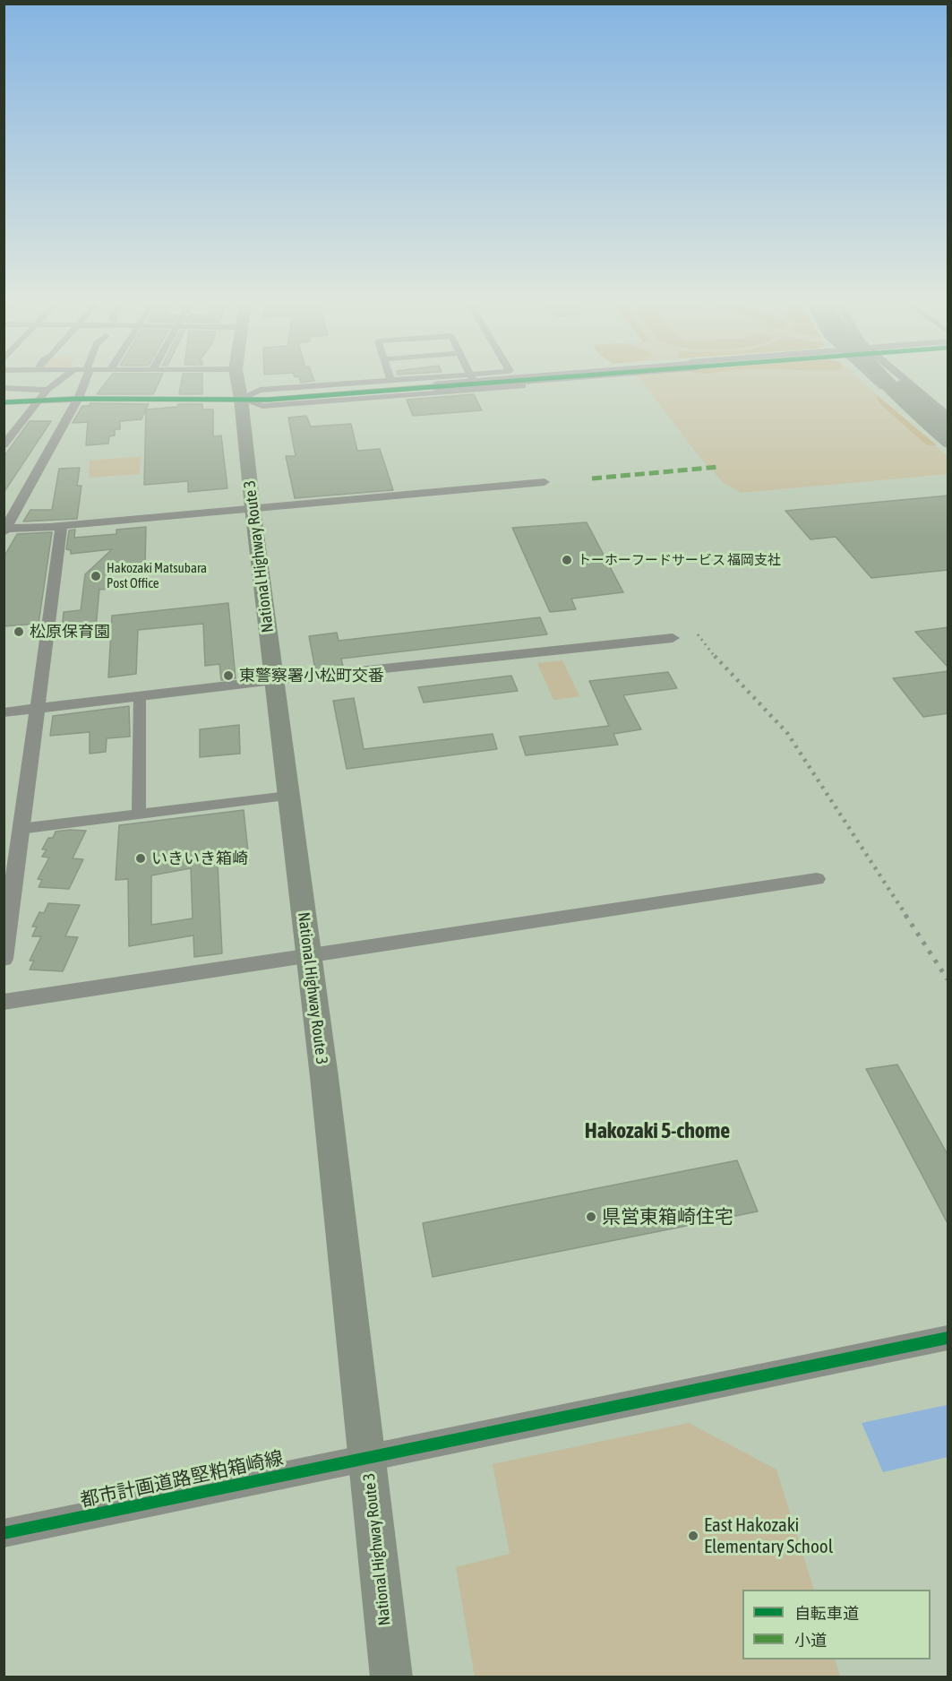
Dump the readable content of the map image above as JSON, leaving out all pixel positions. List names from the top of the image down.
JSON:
{
  "streets": {
    "highway": ["National Highway Route 3"],
    "street": ["都市計画道路堅粕箱崎線"]
  },
  "crossings": [
    ["National Highway Route 3", "都市計画道路堅粕箱崎線"]
  ],
  "districts": ["Hakozaki 5-chome"],
  "places": [
    "トーホーフードサービス 福岡支社",
    "Hakozaki Matsubara Post Office",
    "松原保育園",
    "東警察署小松町交番",
    "いきいき箱崎",
    "県営東箱崎住宅",
    "East Hakozaki Elementary School"
  ],
  "legend": ["自転車道", "小道"]
}
